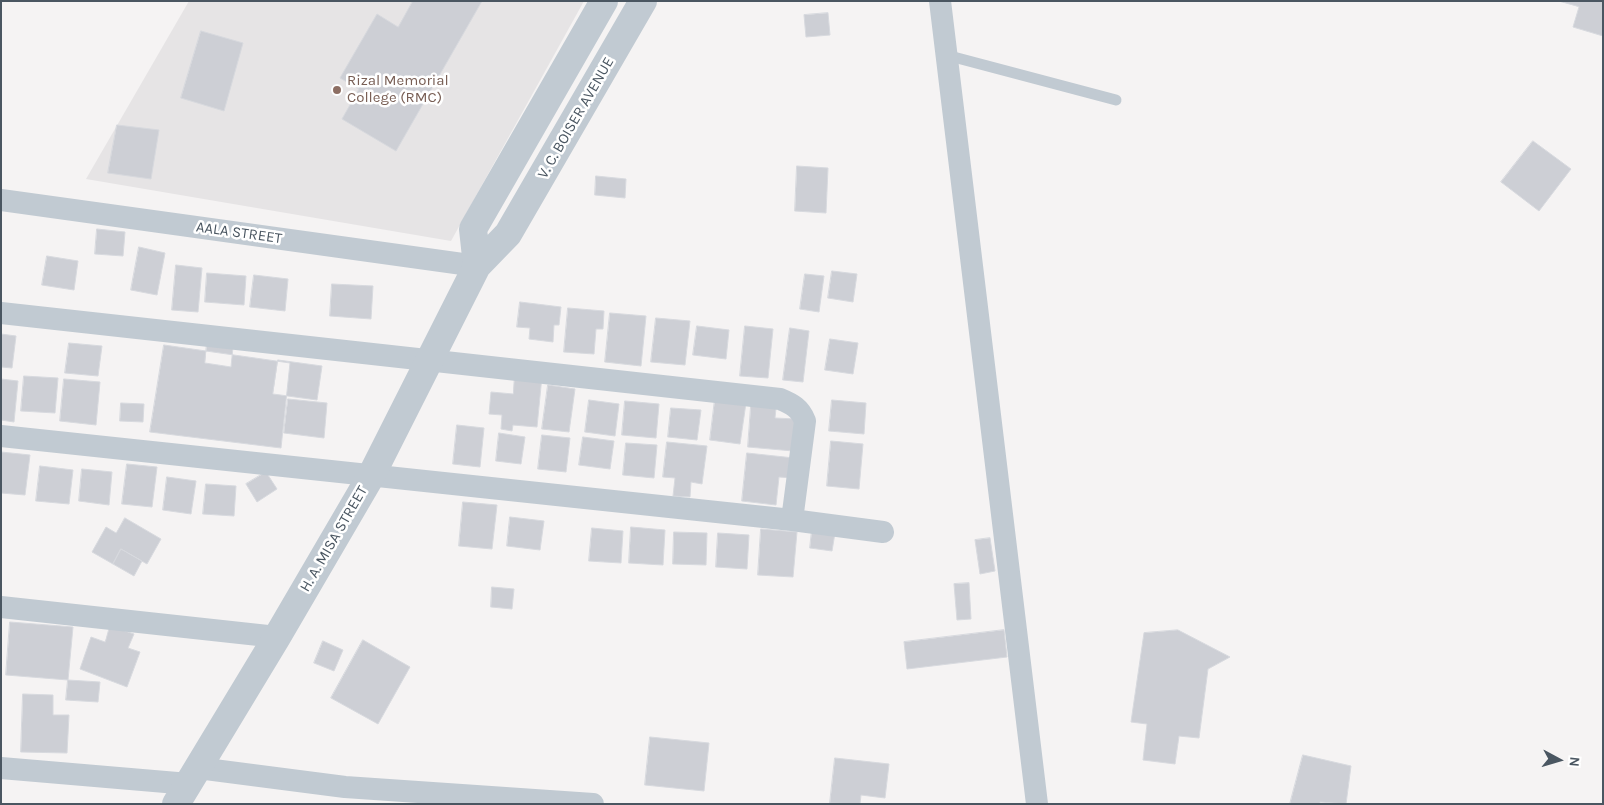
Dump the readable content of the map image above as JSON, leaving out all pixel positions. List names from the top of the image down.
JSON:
{
  "streets": {
    "street": ["V. C. BOISER AVENUE", "AALA STREET", "H. A. MISA STREET"]
  },
  "crossings": [
    ["V. C. BOISER AVENUE", "H. A. MISA STREET"],
    ["AALA STREET", "H. A. MISA STREET"]
  ],
  "places": ["Rizal Memorial College (RMC)"],
  "north": "right"
}
